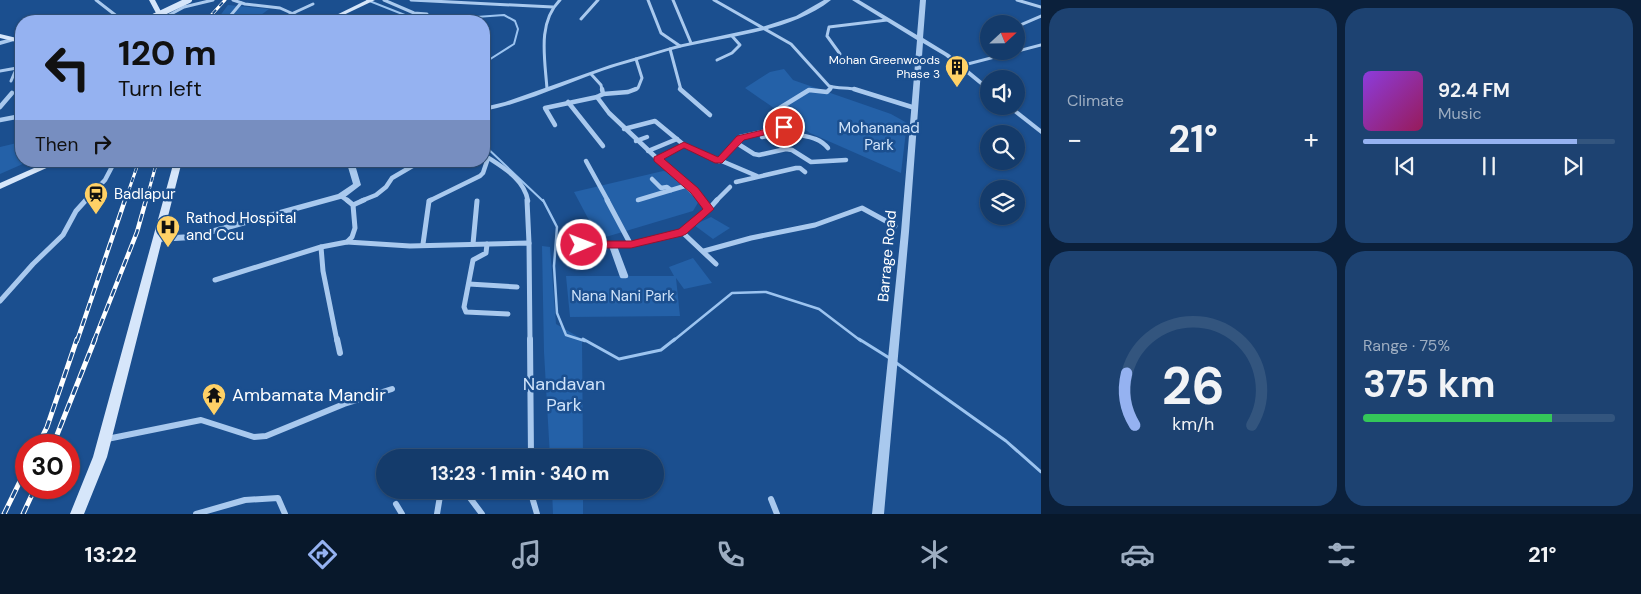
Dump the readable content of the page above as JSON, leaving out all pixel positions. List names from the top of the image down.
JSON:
{
  "streets": {
    "street": ["Barrage Road"]
  },
  "parks": ["Mohananad Park", "Nana Nani Park", "Nandavan Park"],
  "places": {
    "building": ["Mohan Greenwoods Phase 3"],
    "station": ["Badlapur"],
    "hospital": ["Rathod Hospital and Ccu"],
    "temple": ["Ambamata Mandir"]
  },
  "north": "right",
  "page": {
    "tile": [
      "Climate",
      ["Range · 75%", "375 km"]
    ],
    "turn": ["120 m", "Turn left"],
    "song": ["92.4 FM", "Music"],
    "heat": ["−", "21°", "+"],
    "then": "Then",
    "limit": "30",
    "trip": "13:23 · 1 min · 340 m",
    "tabs": ["13:22", "21°"],
    "gauge": ["26", "km/h"]
  }
}
